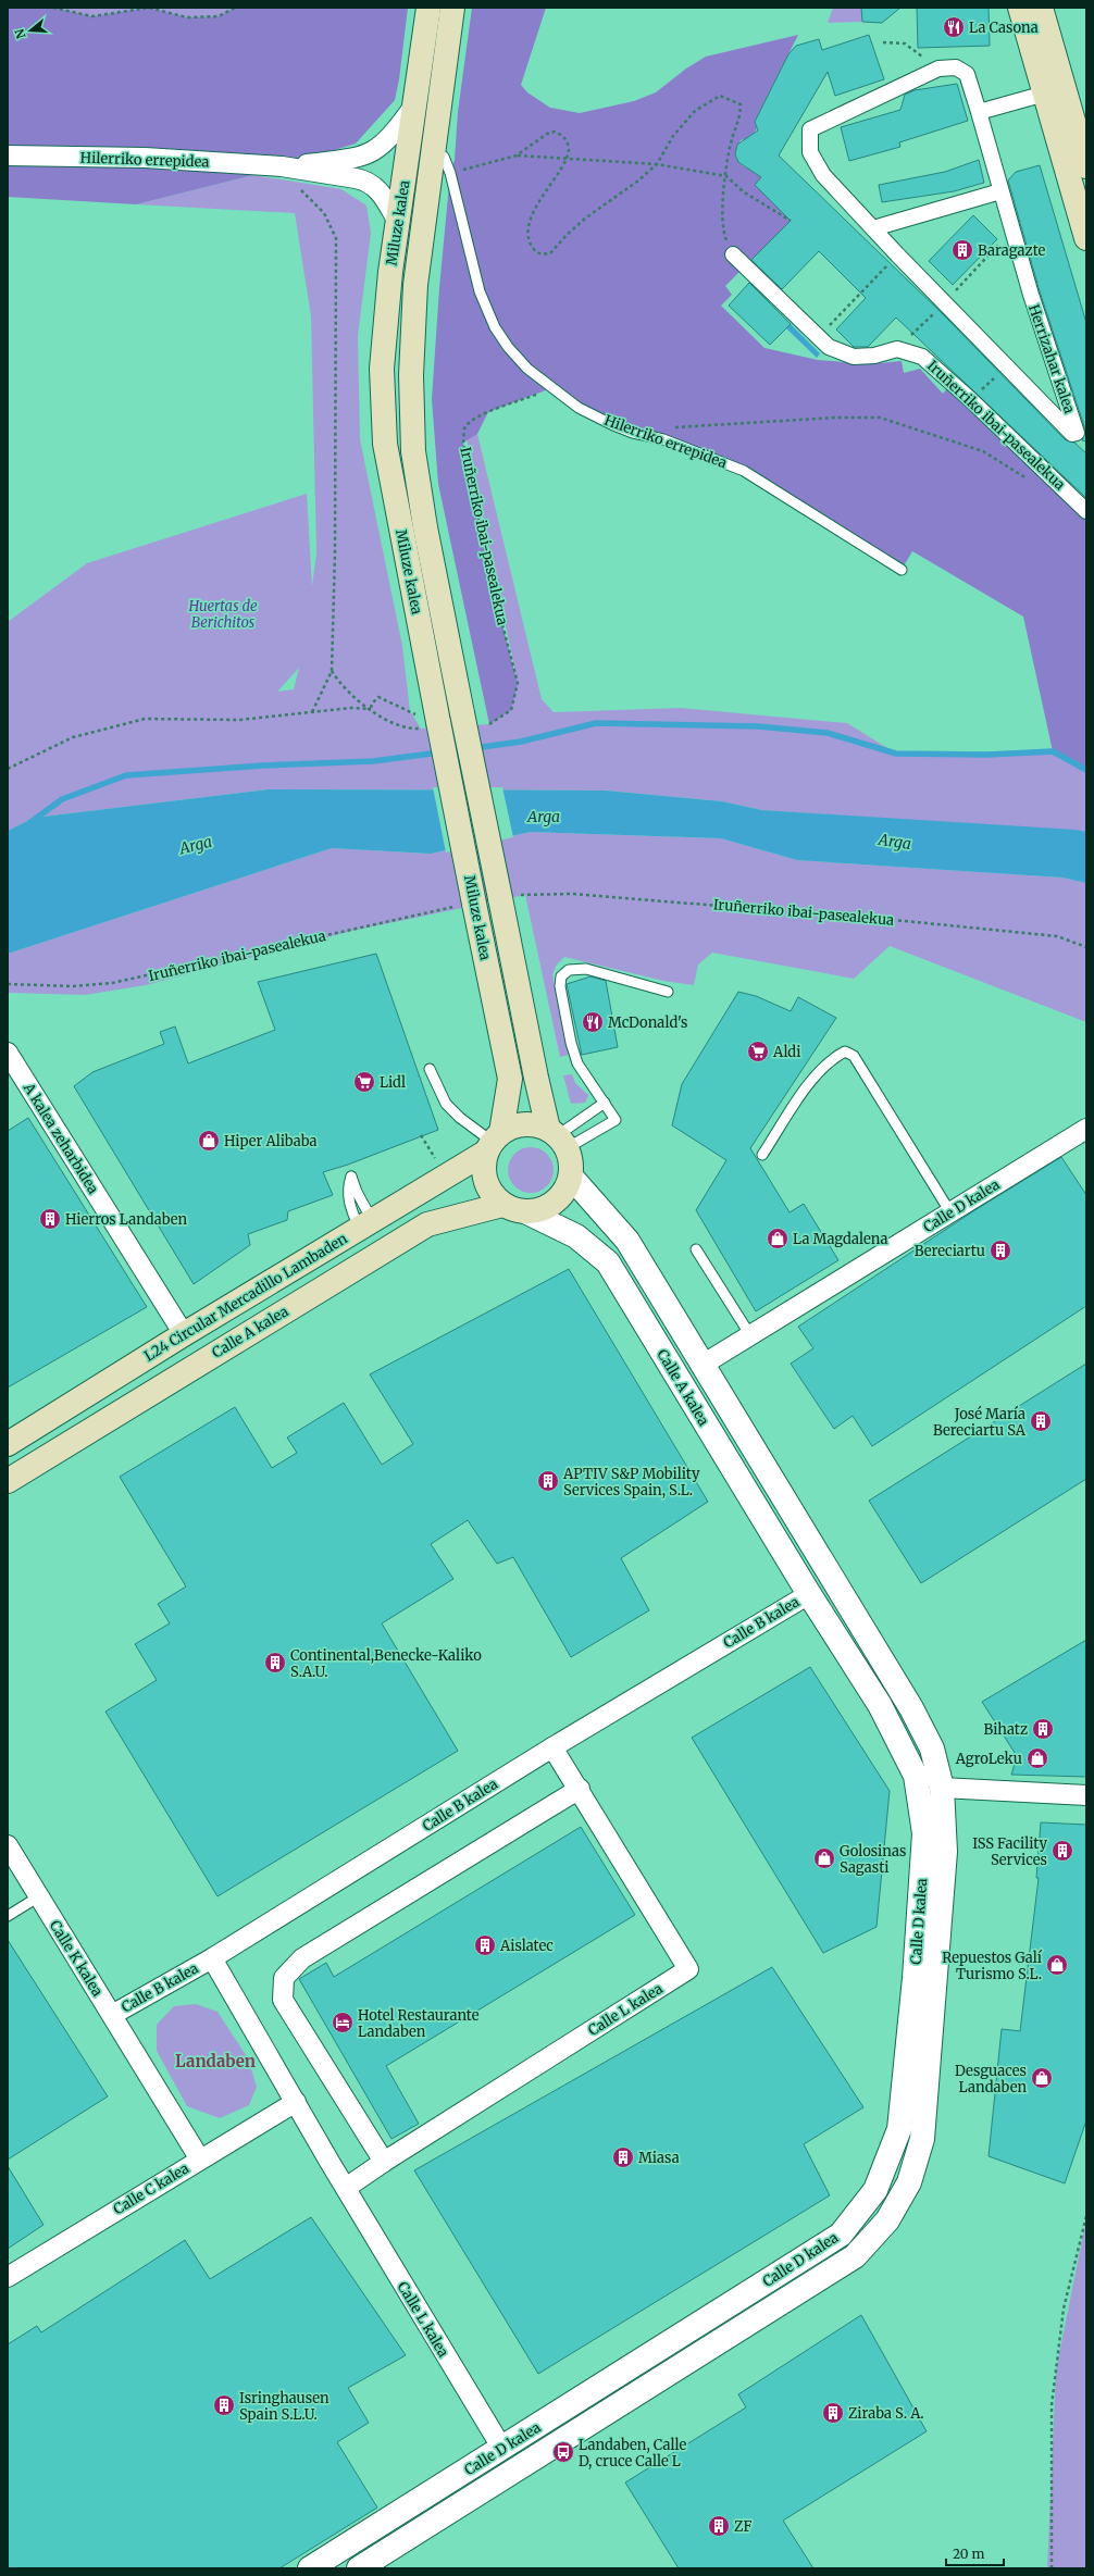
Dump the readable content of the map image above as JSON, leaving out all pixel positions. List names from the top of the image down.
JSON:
{
  "streets": {
    "main road": ["Miluze kalea", "L24 Circular Mercadillo Lambaden", "Calle A kalea"],
    "street": [
      "Hilerriko errepidea",
      "Herrizahar kalea",
      "Iruñerriko ibai-pasealekua",
      "A kalea zeharbidea",
      "Calle D kalea",
      "Calle B kalea",
      "Calle K kalea",
      "Calle L kalea",
      "Calle C kalea"
    ]
  },
  "crossings": [
    ["Hilerriko errepidea", "Miluze kalea"],
    ["Hilerriko errepidea", "Iruñerriko ibai-pasealekua"],
    ["Miluze kalea", "Iruñerriko ibai-pasealekua"],
    ["Miluze kalea", "L24 Circular Mercadillo Lambaden"],
    ["Miluze kalea", "Calle A kalea"],
    ["A kalea zeharbidea", "L24 Circular Mercadillo Lambaden"],
    ["Calle D kalea", "Calle A kalea"],
    ["Calle D kalea", "Calle B kalea"],
    ["Calle D kalea", "Calle L kalea"],
    ["L24 Circular Mercadillo Lambaden", "Calle A kalea"],
    ["Calle A kalea", "Calle B kalea"],
    ["Calle B kalea", "Calle K kalea"],
    ["Calle B kalea", "Calle L kalea"],
    ["Calle K kalea", "Calle C kalea"],
    ["Calle L kalea", "Calle C kalea"]
  ],
  "districts": ["Landaben"],
  "water": ["Arga"],
  "parks": ["Huertas de Berichitos"],
  "places": {
    "restaurant": ["La Casona", "McDonald's"],
    "building": [
      "Baragazte",
      "Hierros Landaben",
      "Bereciartu",
      "José María Bereciartu SA",
      "APTIV S&P Mobility Services Spain, S.L.",
      "Continental,Benecke-Kaliko S.A.U.",
      "Bihatz",
      "ISS Facility Services",
      "Aislatec",
      "Miasa",
      "Isringhausen Spain S.L.U.",
      "Ziraba S. A.",
      "ZF"
    ],
    "supermarket": ["Aldi", "Lidl"],
    "shop": [
      "Hiper Alibaba",
      "La Magdalena",
      "AgroLeku",
      "Golosinas Sagasti",
      "Repuestos Galí Turismo S.L.",
      "Desguaces Landaben"
    ],
    "hotel": ["Hotel Restaurante Landaben"],
    "bus stop": ["Landaben, Calle D, cruce Calle L"]
  },
  "scale_bar": "20 m",
  "north": "left"
}
